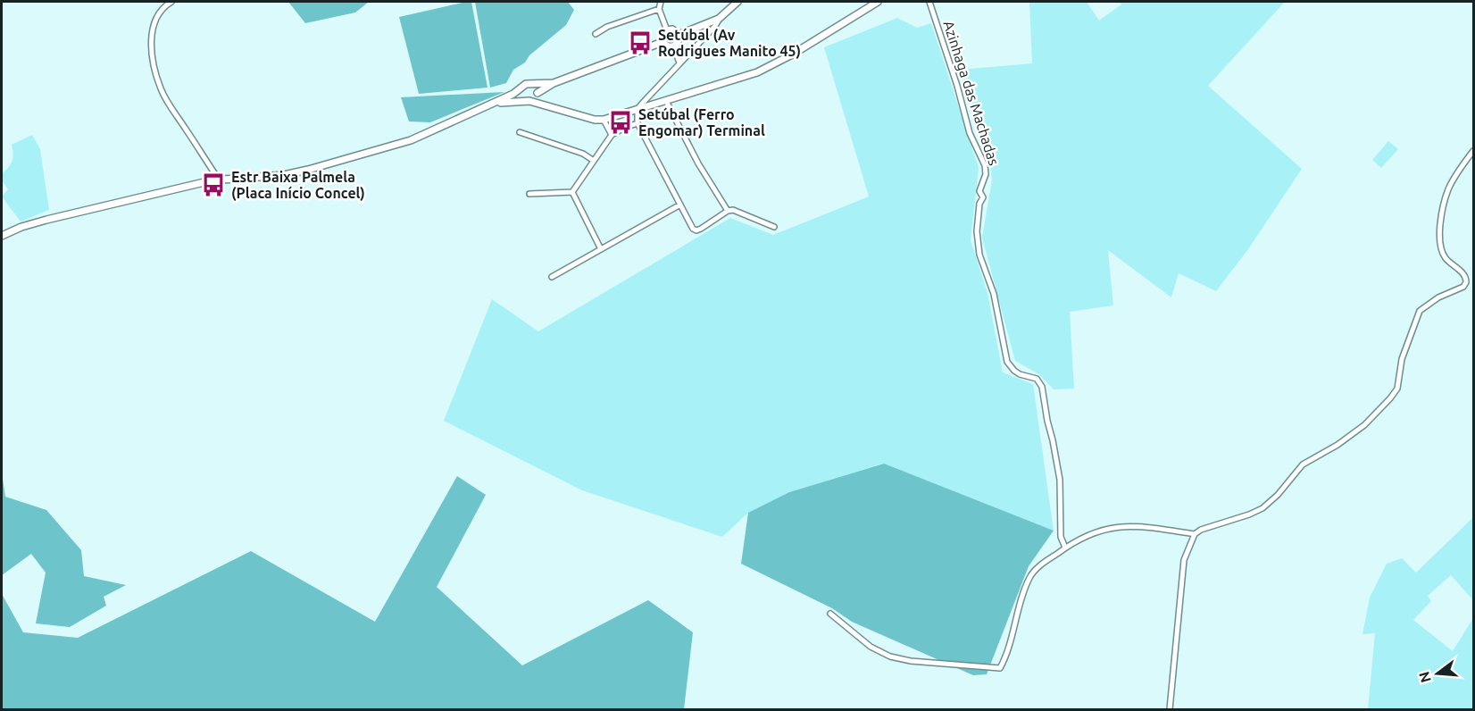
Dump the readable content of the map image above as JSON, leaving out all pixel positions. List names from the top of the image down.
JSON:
{
  "streets": {
    "street": ["Azinhaga das Machadas"]
  },
  "places": {
    "bus stop": ["Setúbal (Av Rodrigues Manito 45)", "Setúbal (Ferro Engomar) Terminal", "Estr Baixa Palmela (Placa Início Concel)"]
  },
  "north": "left"
}
